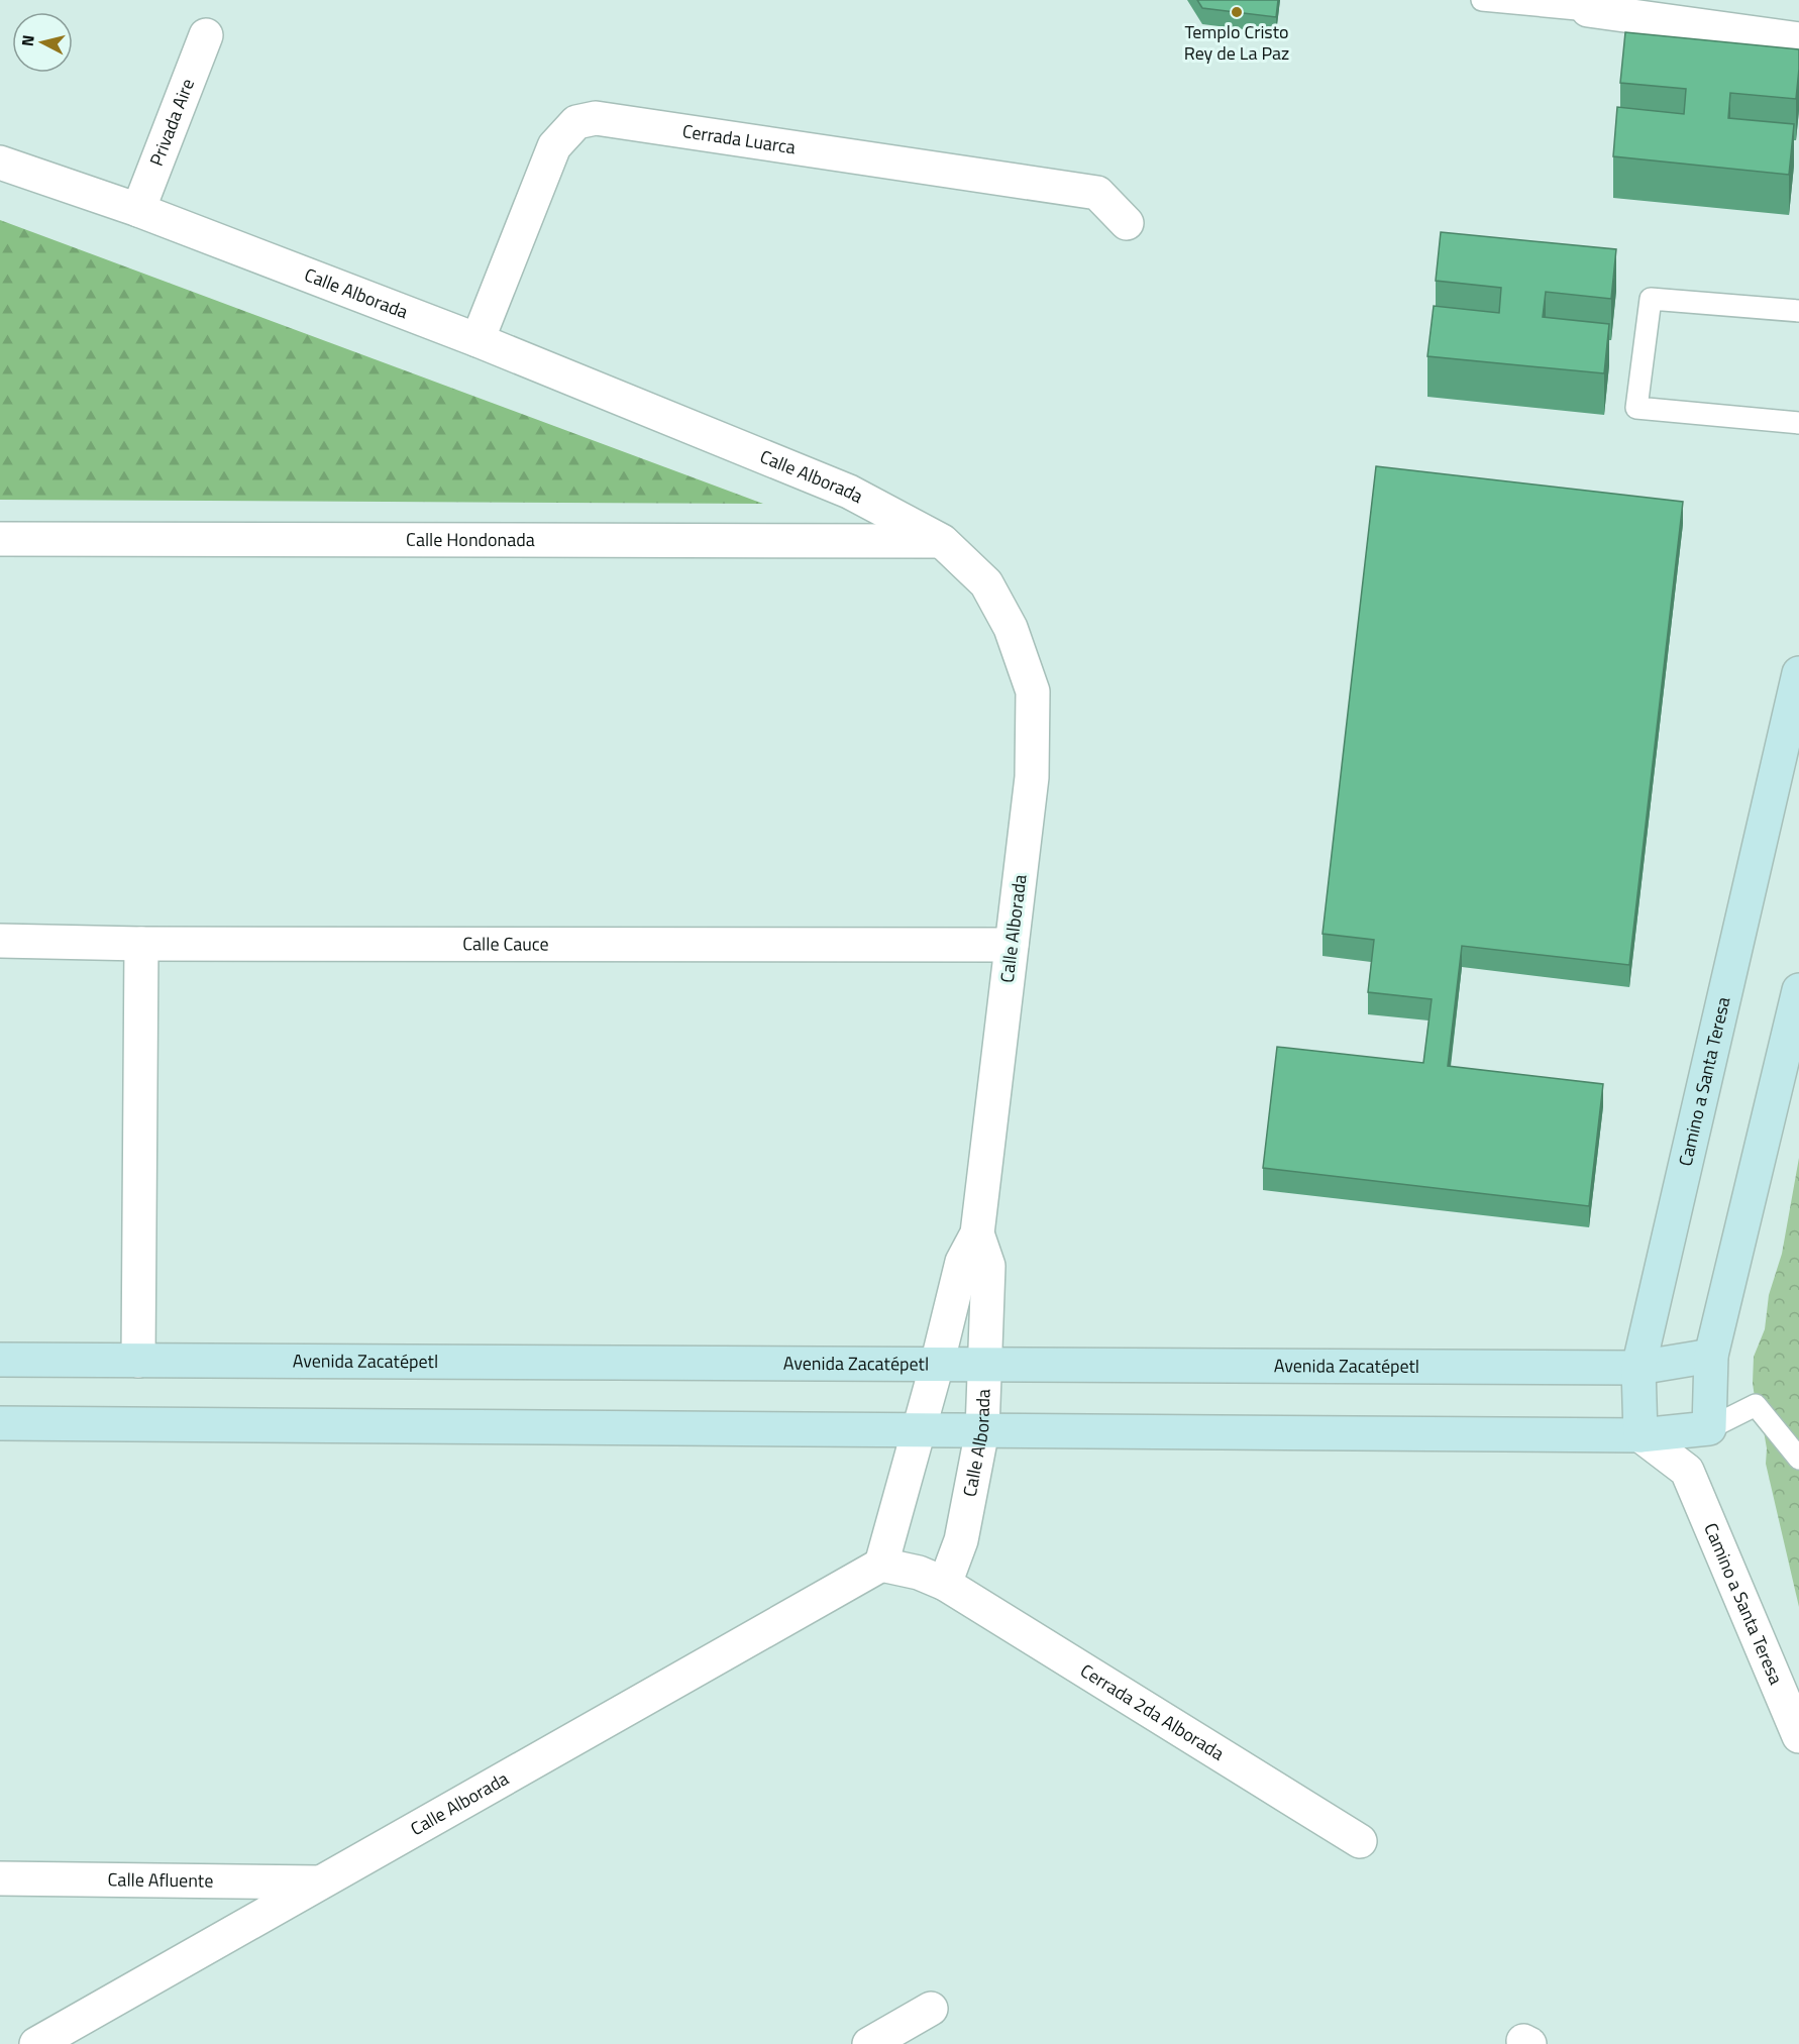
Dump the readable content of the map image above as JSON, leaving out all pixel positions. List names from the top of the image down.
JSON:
{
  "streets": {
    "main road": ["Camino a Santa Teresa", "Avenida Zacatépetl"],
    "street": [
      "Privada Aire",
      "Cerrada Luarca",
      "Calle Alborada",
      "Calle Hondonada",
      "Calle Cauce",
      "Cerrada 2da Alborada",
      "Calle Afluente"
    ]
  },
  "crossings": [
    ["Privada Aire", "Calle Alborada"],
    ["Cerrada Luarca", "Calle Alborada"],
    ["Calle Alborada", "Calle Hondonada"],
    ["Calle Alborada", "Calle Cauce"],
    ["Calle Alborada", "Avenida Zacatépetl"],
    ["Calle Alborada", "Cerrada 2da Alborada"],
    ["Calle Alborada", "Calle Afluente"],
    ["Camino a Santa Teresa", "Avenida Zacatépetl"]
  ],
  "places": ["Templo Cristo Rey de La Paz"],
  "north": "left"
}
